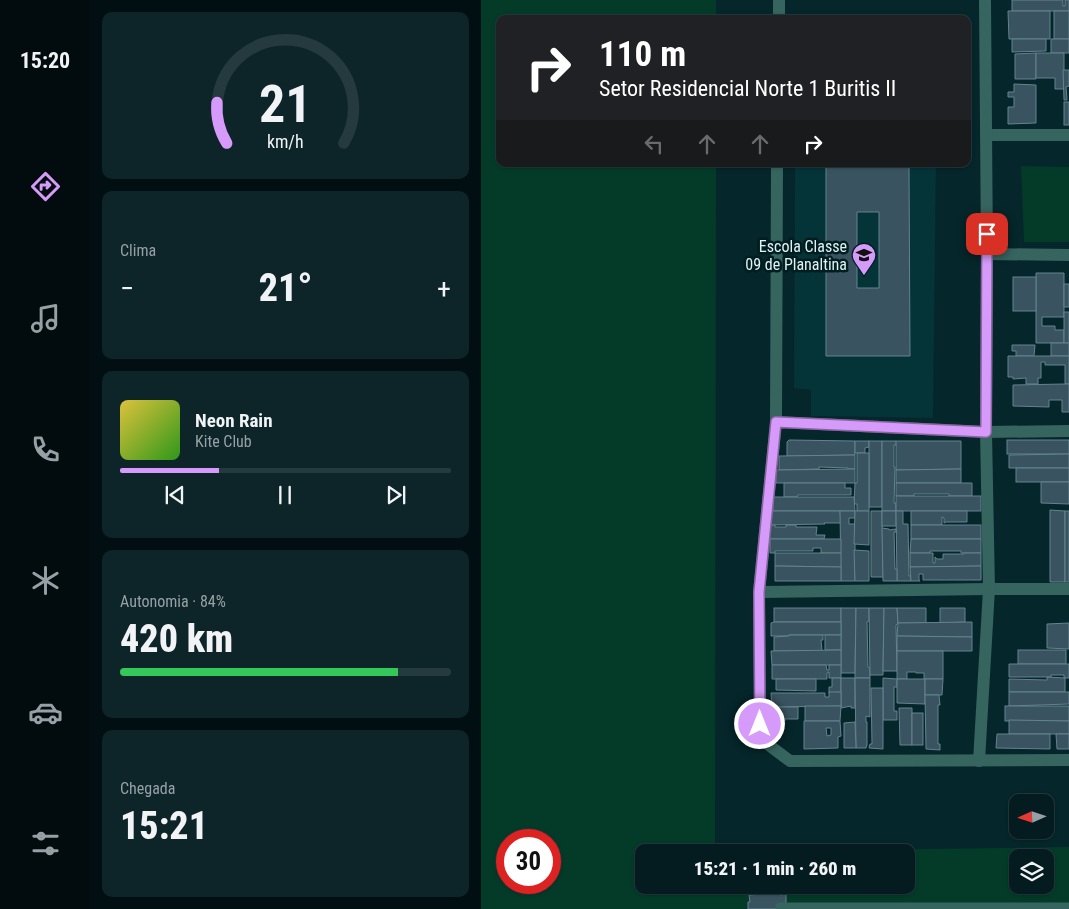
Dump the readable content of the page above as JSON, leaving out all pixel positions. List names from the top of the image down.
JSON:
{
  "places": {
    "school or university": ["Escola Classe 09 de Planaltina"]
  },
  "north": "left",
  "page": {
    "tabs": "15:20",
    "turn": ["110 m", "Setor Residencial Norte 1 Buritis II"],
    "tile": [
      "Clima",
      ["Autonomia · 84%", "420 km"],
      ["Chegada", "15:21"]
    ],
    "heat": ["−", "21°", "+"],
    "song": ["Neon Rain", "Kite Club"],
    "limit": "30",
    "trip": "15:21 · 1 min · 260 m",
    "gauge": ["21", "km/h"]
  }
}
